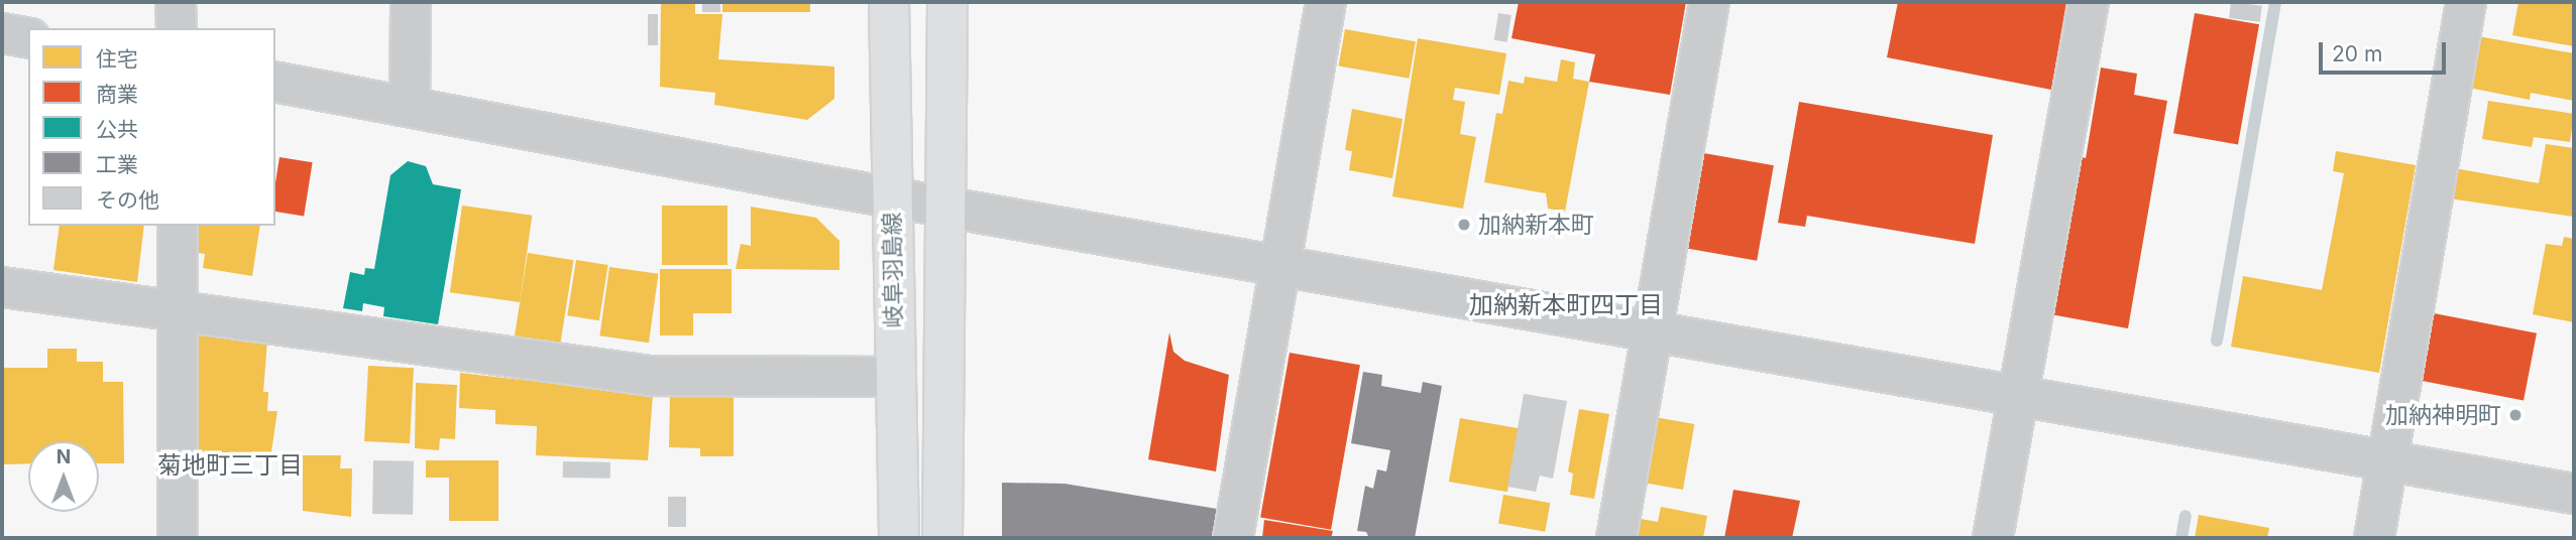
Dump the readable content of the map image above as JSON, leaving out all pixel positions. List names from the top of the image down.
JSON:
{
  "streets": {
    "main road": ["岐阜羽島線"]
  },
  "districts": ["加納新本町四丁目", "菊地町三丁目"],
  "places": ["加納新本町", "加納神明町"],
  "legend": [
    "住宅",
    "商業",
    "公共",
    "工業",
    "その他"
  ],
  "scale_bar": "20 m",
  "north": "top"
}
